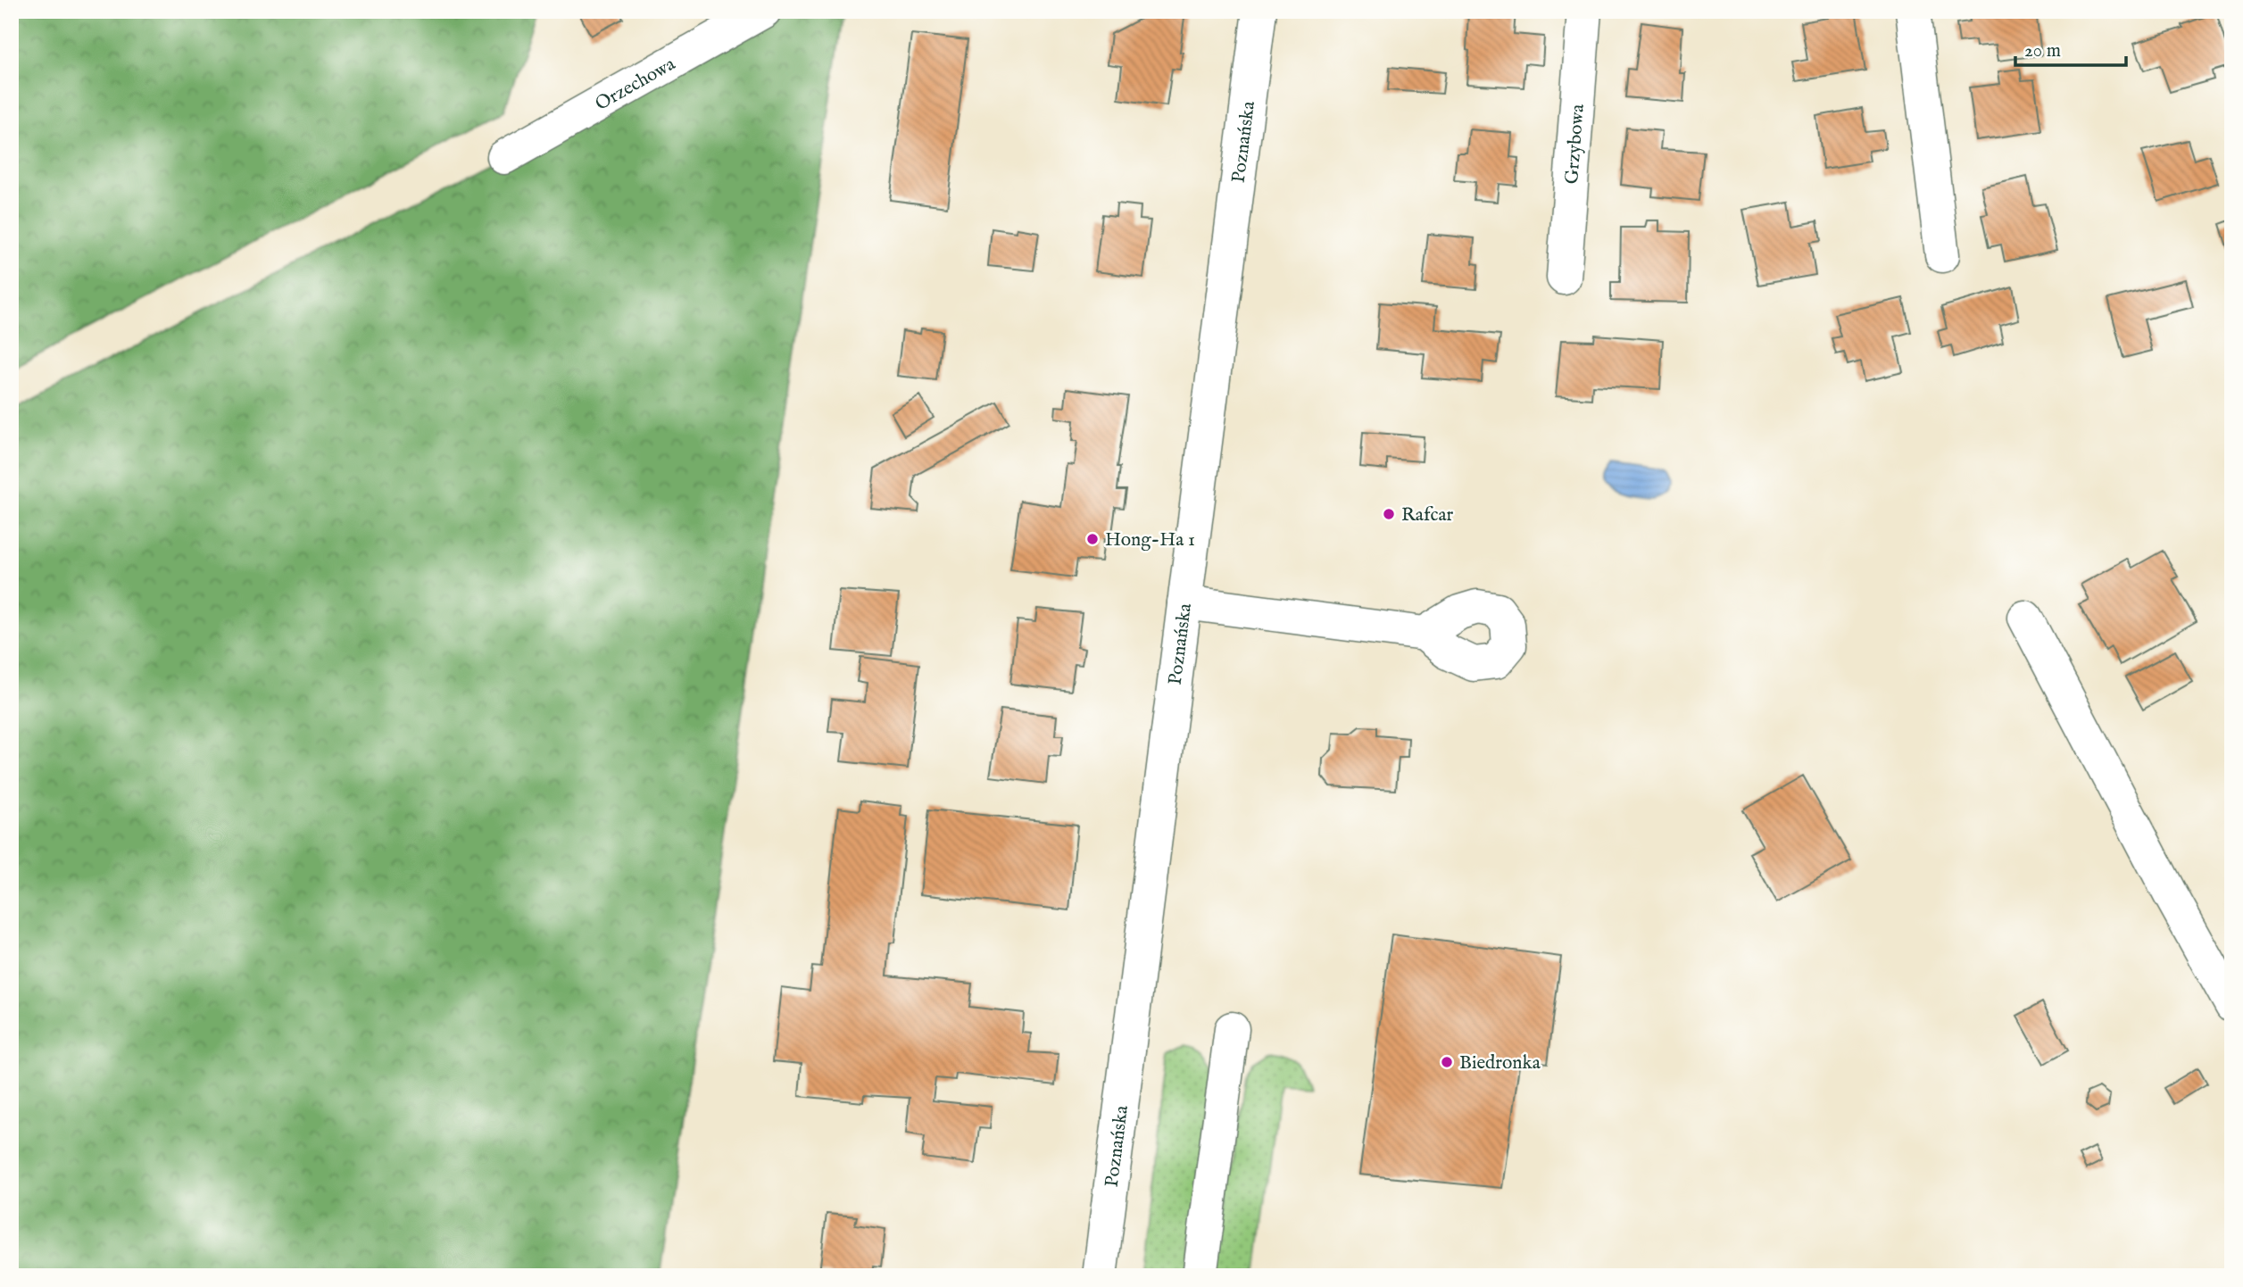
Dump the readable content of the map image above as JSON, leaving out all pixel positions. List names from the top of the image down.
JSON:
{
  "streets": {
    "street": ["Orzechowa", "Poznańska", "Grzybowa"]
  },
  "places": ["Rafcar", "Hong-Ha 1", "Biedronka"],
  "scale_bar": "20 m"
}
